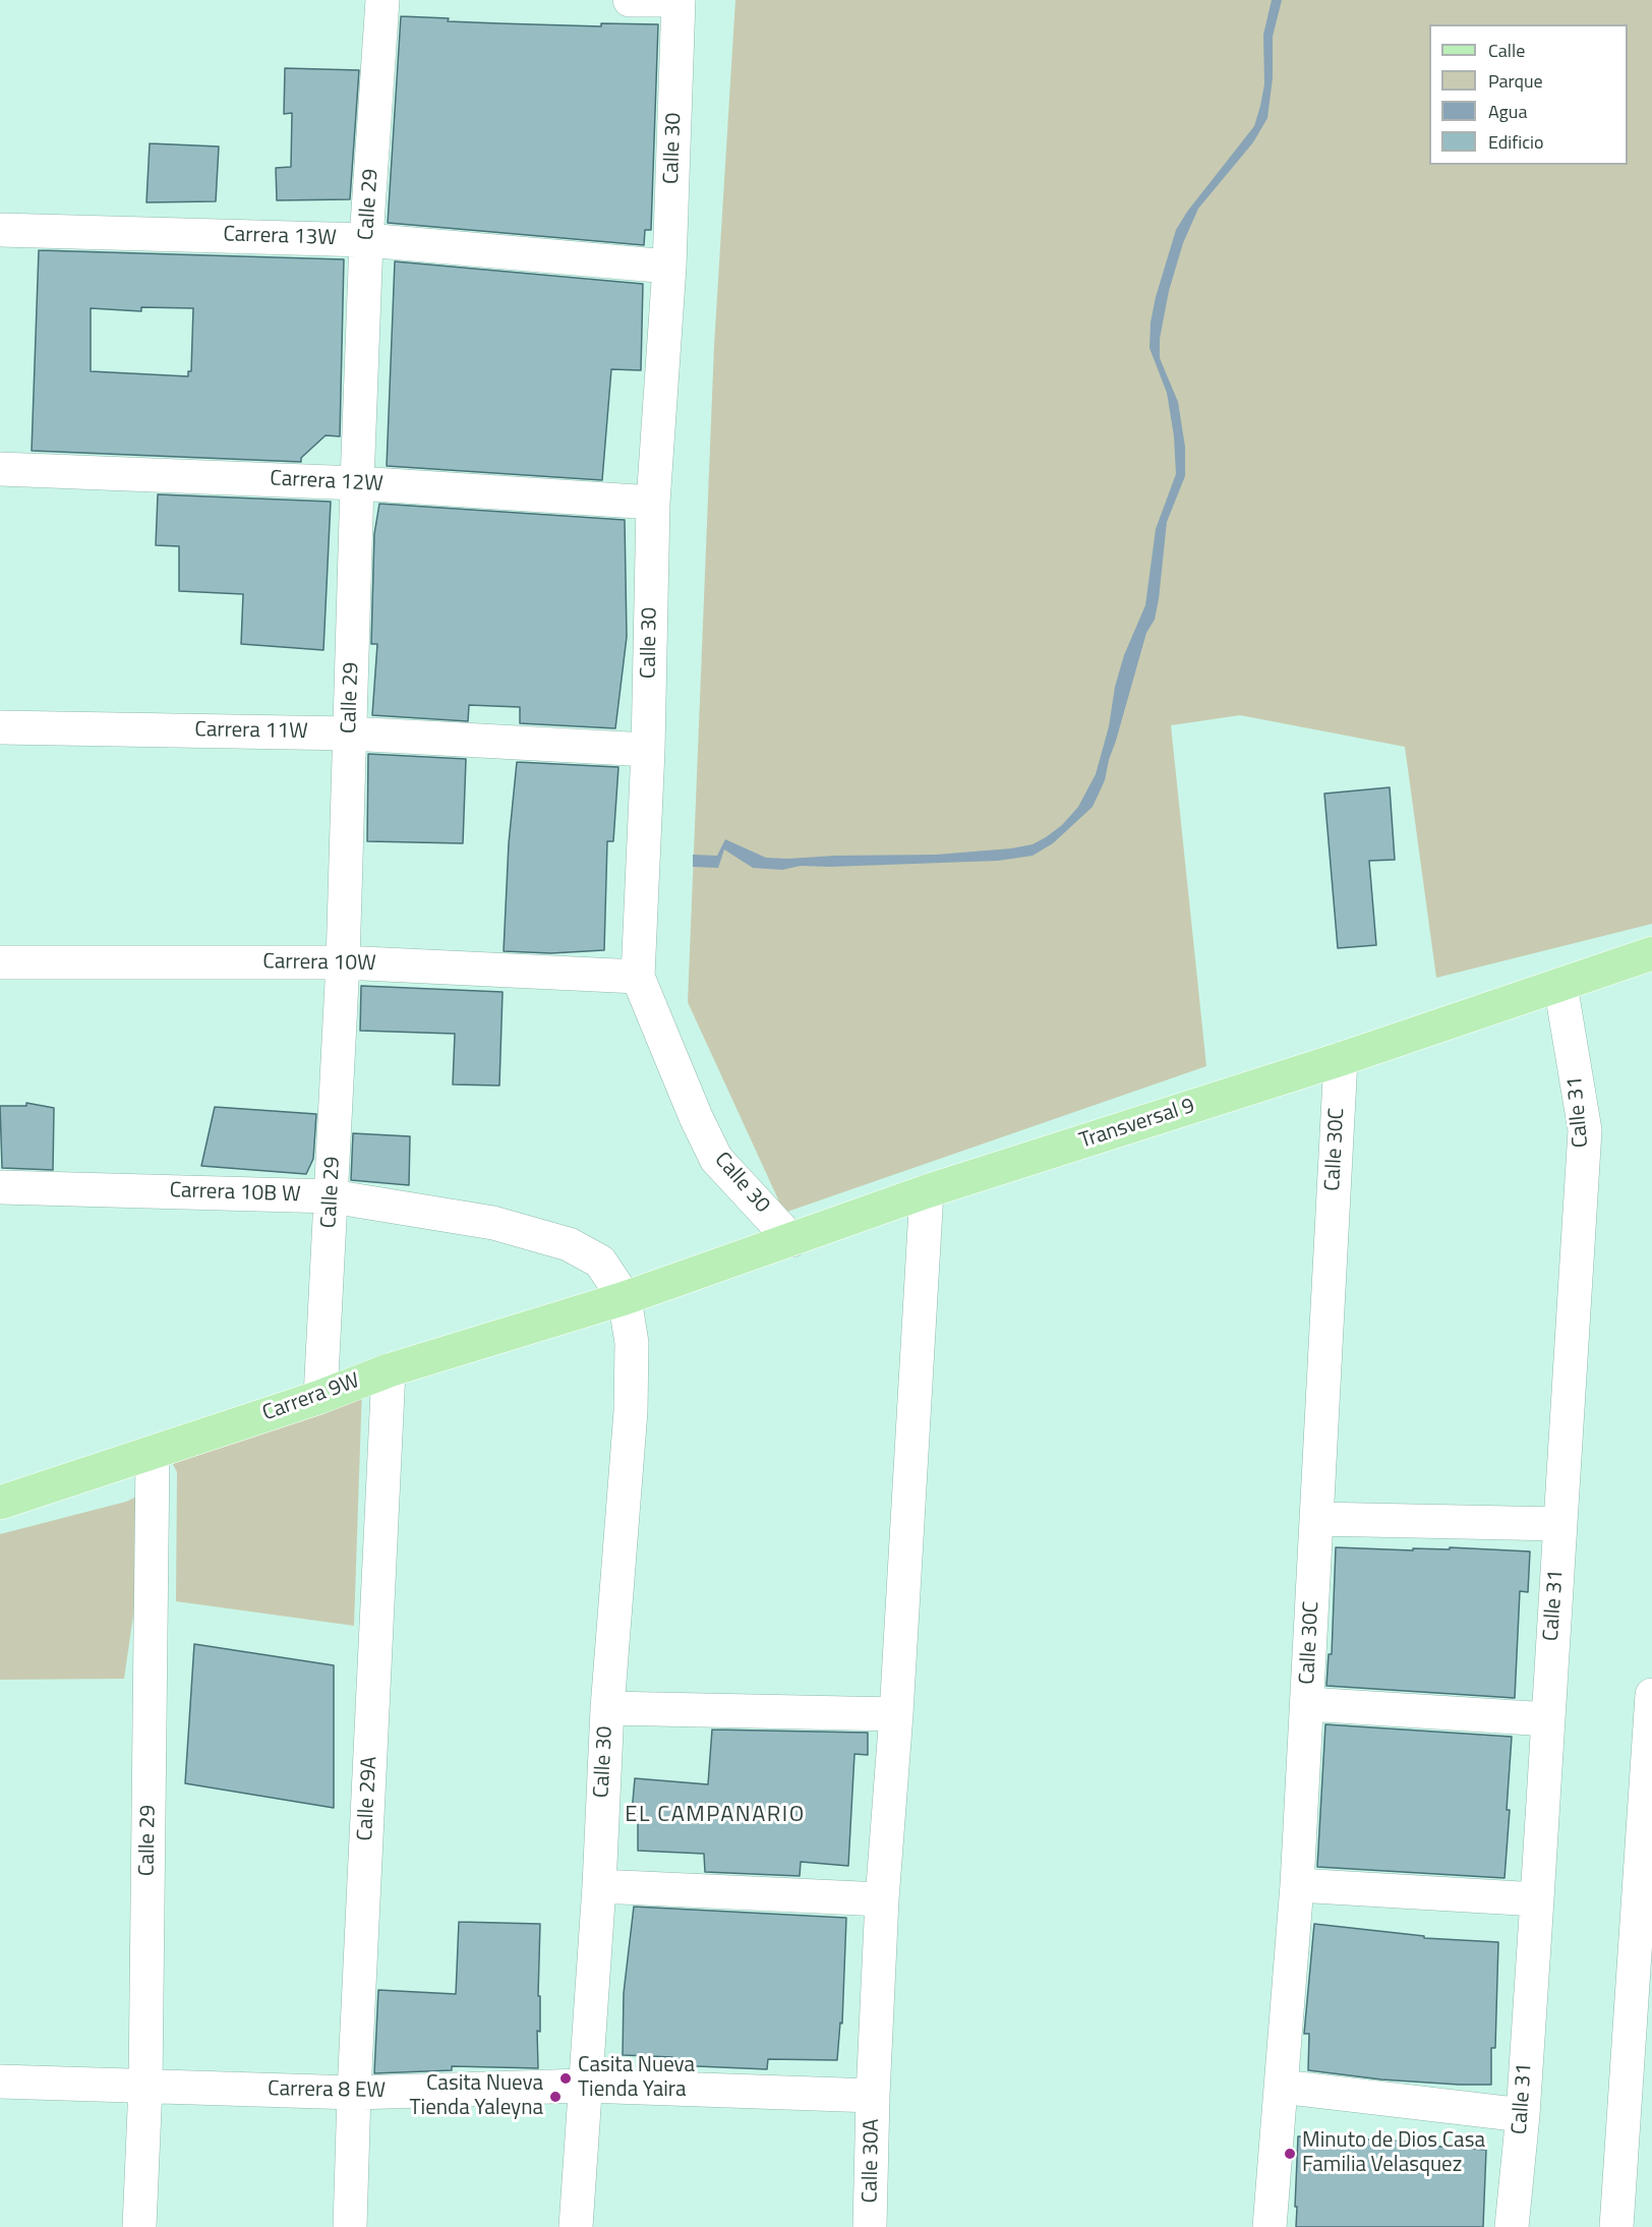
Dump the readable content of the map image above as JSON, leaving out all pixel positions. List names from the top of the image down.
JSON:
{
  "streets": {
    "main road": ["Transversal 9", "Carrera 9W"],
    "street": [
      "Calle 30",
      "Calle 29",
      "Carrera 13W",
      "Carrera 12W",
      "Carrera 11W",
      "Carrera 10W",
      "Calle 31",
      "Calle 30C",
      "Carrera 10B W",
      "Calle 29A",
      "Carrera 8 EW",
      "Calle 30A"
    ]
  },
  "crossings": [
    ["Calle 30", "Carrera 13W"],
    ["Calle 30", "Carrera 12W"],
    ["Calle 30", "Carrera 11W"],
    ["Calle 30", "Carrera 10W"],
    ["Calle 30", "Transversal 9"],
    ["Calle 30", "Carrera 10B W"],
    ["Calle 30", "Carrera 9W"],
    ["Calle 30", "Carrera 8 EW"],
    ["Calle 29", "Carrera 13W"],
    ["Calle 29", "Carrera 12W"],
    ["Calle 29", "Carrera 11W"],
    ["Calle 29", "Carrera 10W"],
    ["Calle 29", "Carrera 10B W"],
    ["Calle 29", "Carrera 9W"],
    ["Calle 29", "Carrera 8 EW"],
    ["Calle 31", "Transversal 9"],
    ["Transversal 9", "Calle 30C"],
    ["Transversal 9", "Carrera 10B W"],
    ["Transversal 9", "Carrera 9W"],
    ["Transversal 9", "Calle 30A"],
    ["Carrera 10B W", "Carrera 9W"],
    ["Carrera 9W", "Calle 29A"],
    ["Calle 29A", "Carrera 8 EW"],
    ["Carrera 8 EW", "Calle 30A"]
  ],
  "districts": ["EL CAMPANARIO"],
  "places": ["Casita Nueva Tienda Yaira", "Casita Nueva Tienda Yaleyna", "Minuto de Dios Casa Familia Velasquez"],
  "legend": [
    "Calle",
    "Parque",
    "Agua",
    "Edificio"
  ]
}
